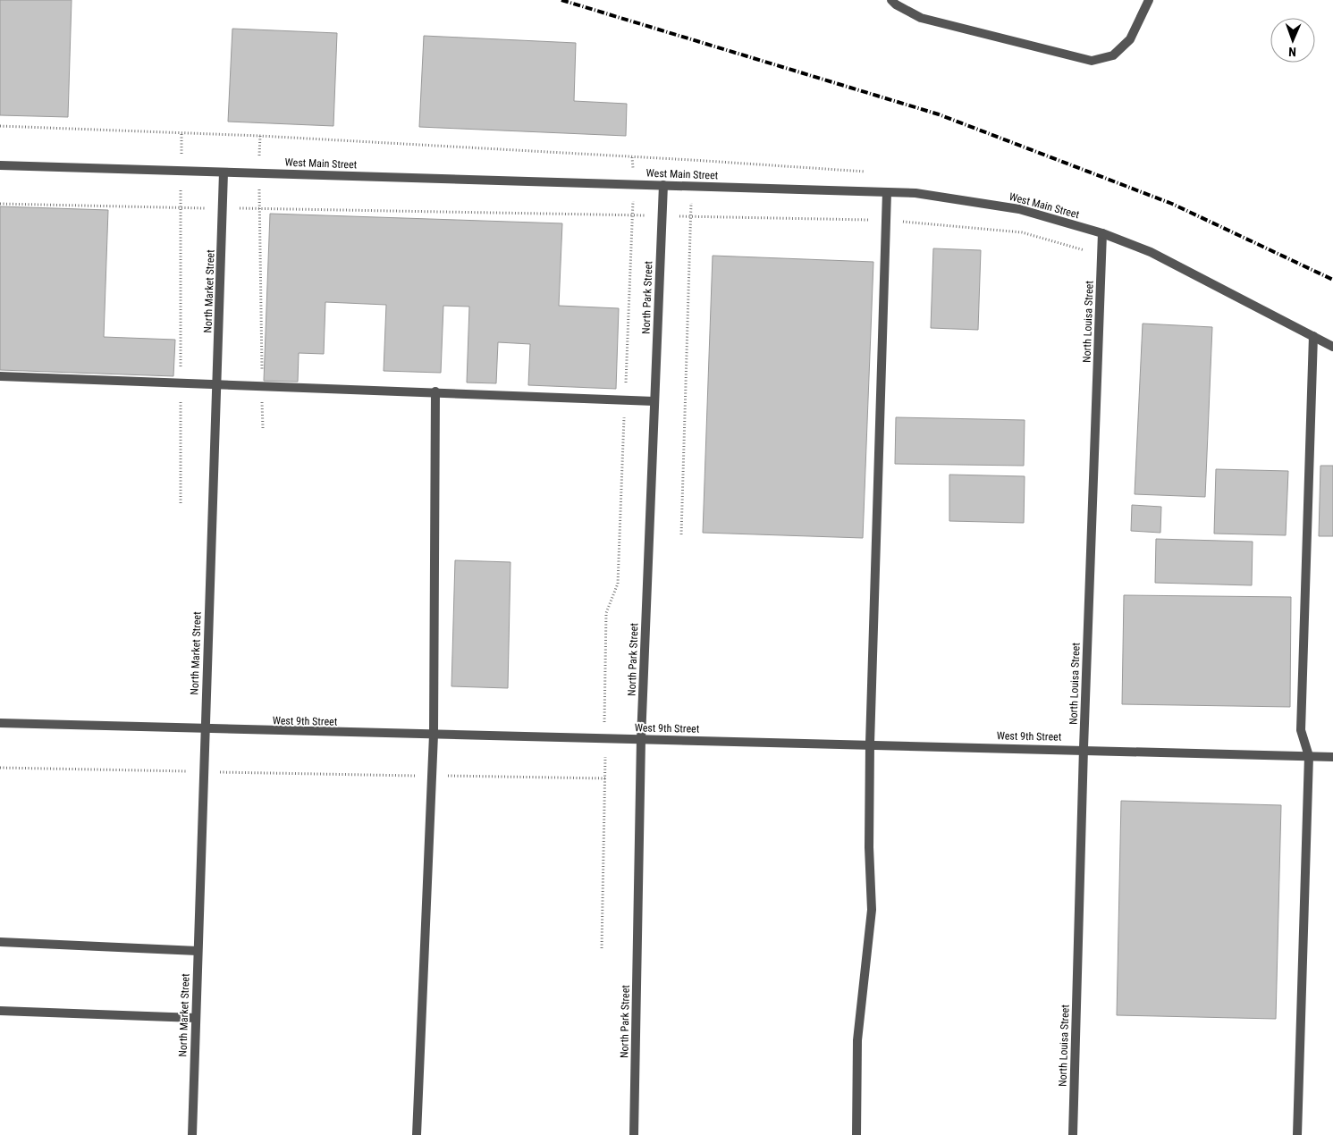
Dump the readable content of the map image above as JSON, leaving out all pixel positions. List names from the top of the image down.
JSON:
{
  "streets": {
    "street": [
      "West Main Street",
      "North Market Street",
      "North Park Street",
      "North Louisa Street",
      "West 9th Street"
    ]
  },
  "crossings": [
    ["West Main Street", "North Market Street"],
    ["West Main Street", "North Park Street"],
    ["West Main Street", "North Louisa Street"],
    ["North Market Street", "West 9th Street"],
    ["North Park Street", "West 9th Street"],
    ["North Louisa Street", "West 9th Street"]
  ],
  "north": "bottom"
}
